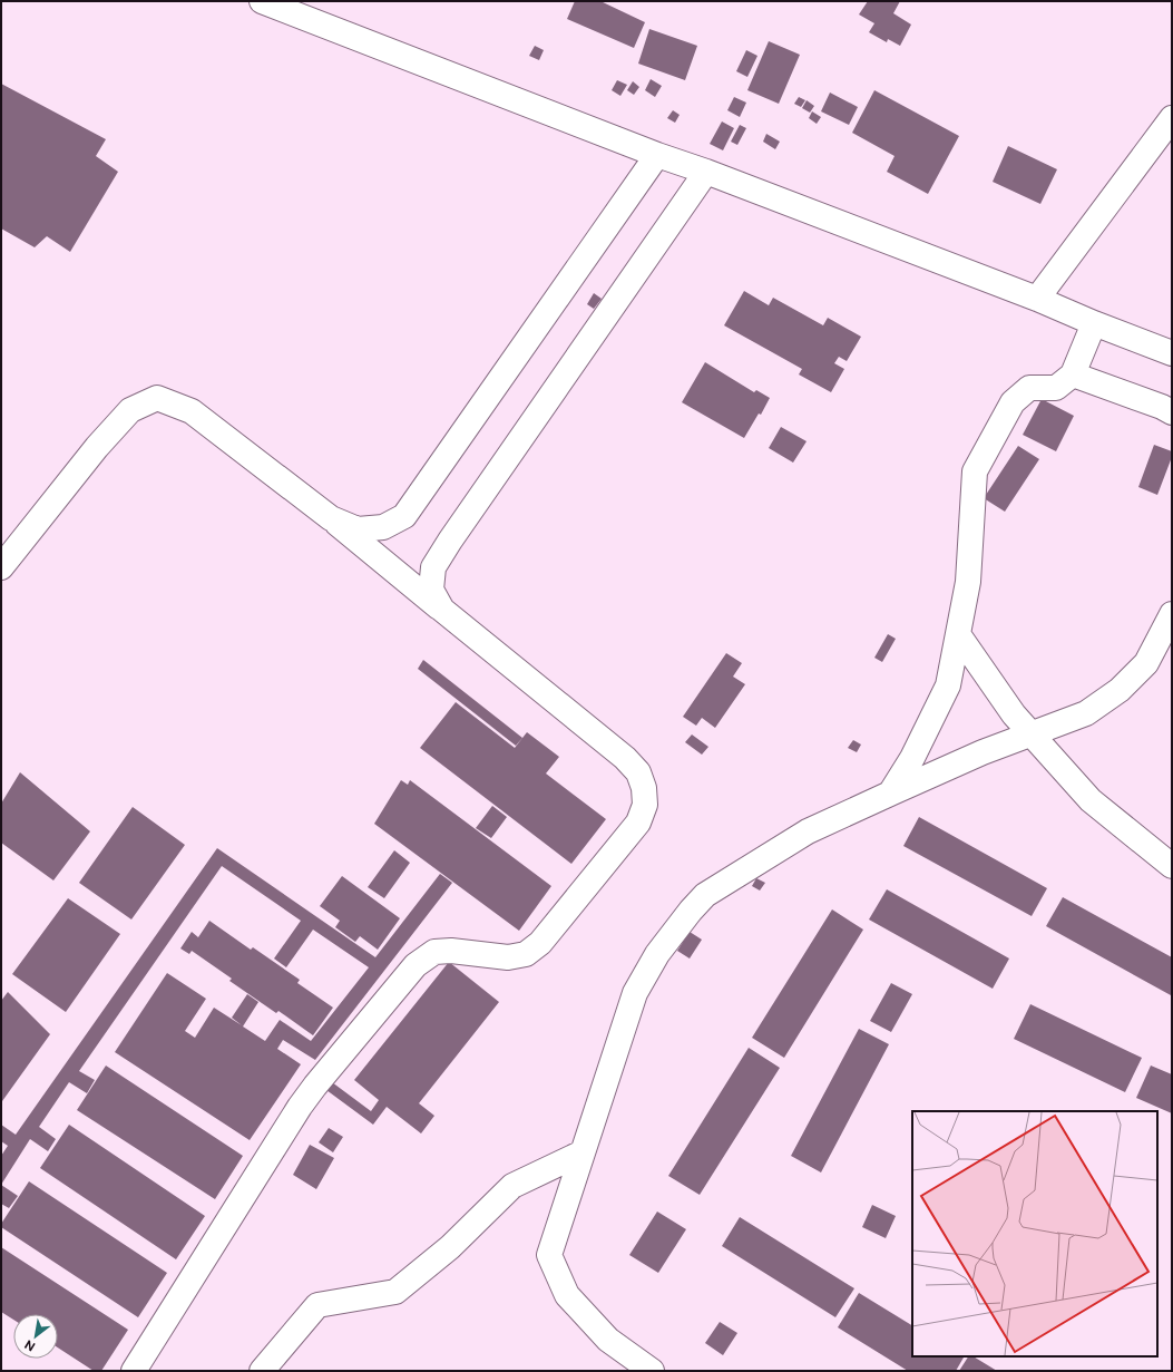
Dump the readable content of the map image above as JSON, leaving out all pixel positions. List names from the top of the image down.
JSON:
{
  "north": "bottom left"
}
